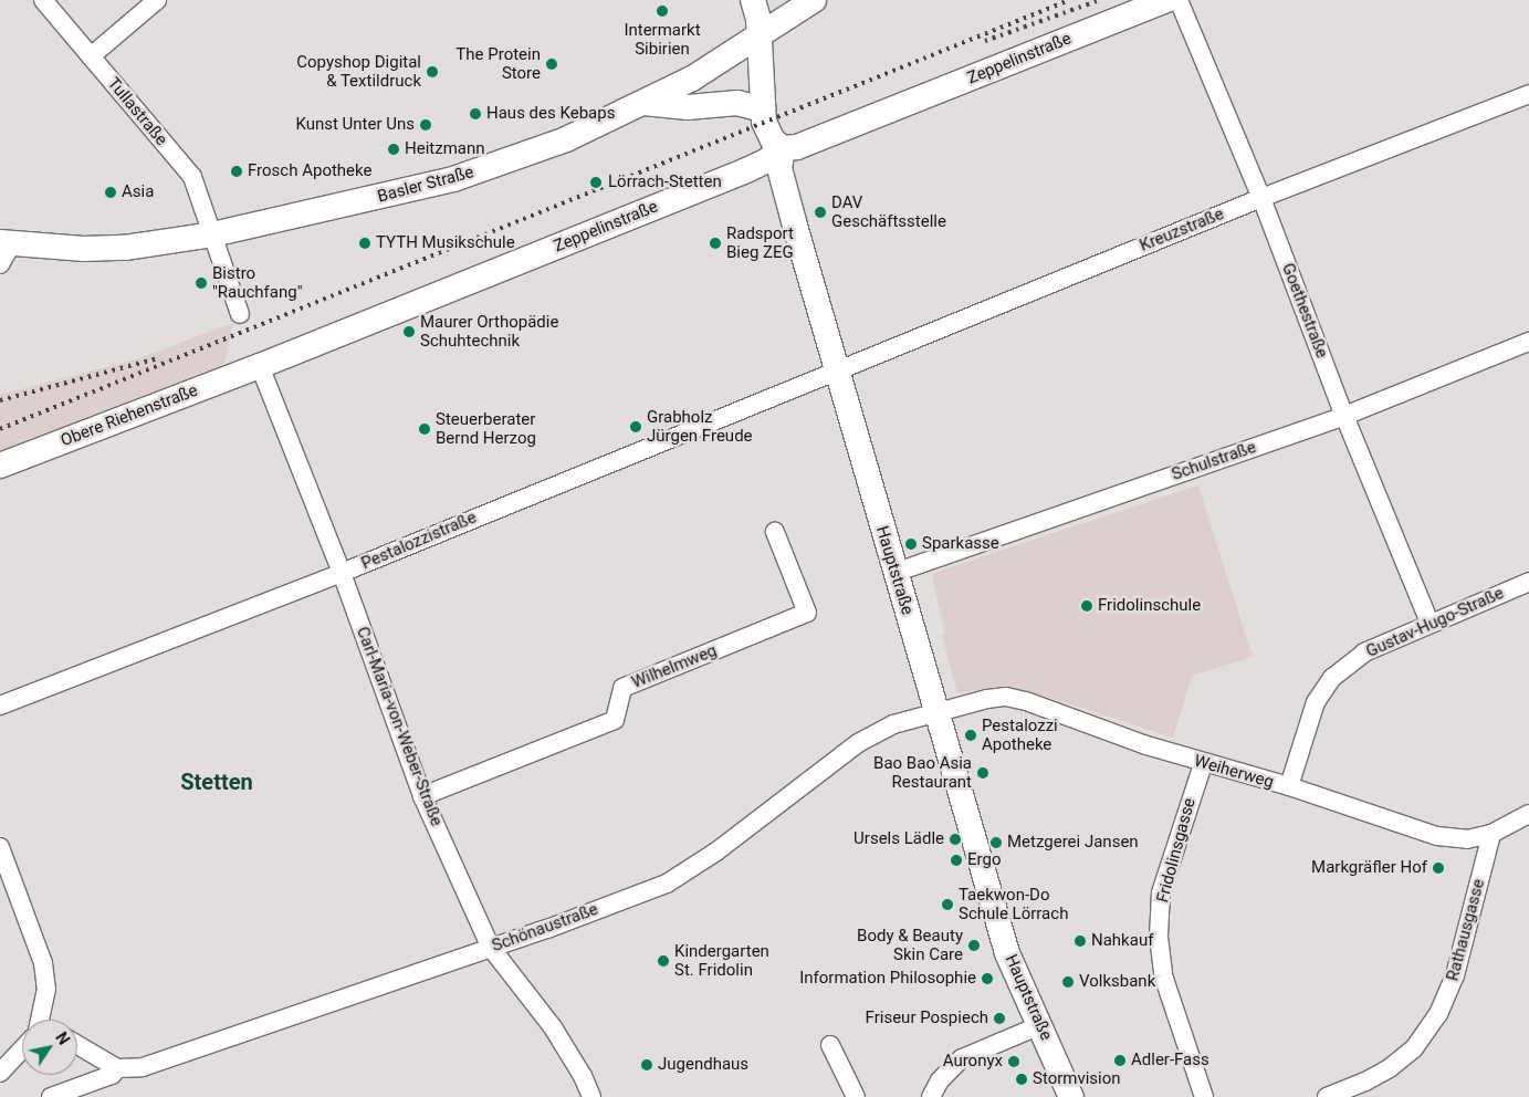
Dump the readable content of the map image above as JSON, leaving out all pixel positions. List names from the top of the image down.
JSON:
{
  "streets": {
    "main road": [
      "Zeppelinstraße",
      "Basler Straße",
      "Obere Riehenstraße",
      "Hauptstraße"
    ],
    "street": [
      "Tullastraße",
      "Kreuzstraße",
      "Goethestraße",
      "Schulstraße",
      "Pestalozzistraße",
      "Gustav-Hugo-Straße",
      "Wilhelmweg",
      "Carl-Maria-von-Weber-Straße",
      "Weiherweg",
      "Fridolinsgasse",
      "Schönaustraße",
      "Rathausgasse"
    ]
  },
  "crossings": [
    ["Zeppelinstraße", "Obere Riehenstraße"],
    ["Zeppelinstraße", "Hauptstraße"],
    ["Zeppelinstraße", "Carl-Maria-von-Weber-Straße"],
    ["Tullastraße", "Basler Straße"],
    ["Kreuzstraße", "Goethestraße"],
    ["Kreuzstraße", "Pestalozzistraße"],
    ["Kreuzstraße", "Hauptstraße"],
    ["Goethestraße", "Schulstraße"],
    ["Goethestraße", "Gustav-Hugo-Straße"],
    ["Obere Riehenstraße", "Carl-Maria-von-Weber-Straße"],
    ["Schulstraße", "Hauptstraße"],
    ["Pestalozzistraße", "Hauptstraße"],
    ["Pestalozzistraße", "Carl-Maria-von-Weber-Straße"],
    ["Hauptstraße", "Weiherweg"],
    ["Hauptstraße", "Schönaustraße"],
    ["Gustav-Hugo-Straße", "Weiherweg"],
    ["Wilhelmweg", "Carl-Maria-von-Weber-Straße"],
    ["Carl-Maria-von-Weber-Straße", "Schönaustraße"],
    ["Weiherweg", "Fridolinsgasse"],
    ["Weiherweg", "Schönaustraße"],
    ["Weiherweg", "Rathausgasse"]
  ],
  "districts": ["Stetten"],
  "places": [
    "Intermarkt Sibirien",
    "The Protein Store",
    "Copyshop Digital & Textildruck",
    "Haus des Kebaps",
    "Kunst Unter Uns",
    "Heitzmann",
    "Frosch Apotheke",
    "Lörrach-Stetten",
    "Asia",
    "DAV Geschäftsstelle",
    "TYTH Musikschule",
    "Radsport Bieg ZEG",
    "Bistro \"Rauchfang\"",
    "Maurer Orthopädie Schuhtechnik",
    "Grabholz Jürgen Freude",
    "Steuerberater Bernd Herzog",
    "Sparkasse",
    "Fridolinschule",
    "Pestalozzi Apotheke",
    "Bao Bao Asia Restaurant",
    "Ursels Lädle",
    "Metzgerei Jansen",
    "Ergo",
    "Markgräfler Hof",
    "Taekwon-Do Schule Lörrach",
    "Nahkauf",
    "Body & Beauty Skin Care",
    "Kindergarten St. Fridolin",
    "Information Philosophie",
    "Volksbank",
    "Friseur Pospiech",
    "Adler-Fass",
    "Auronyx",
    "Jugendhaus",
    "Stormvision"
  ],
  "north": "top right"
}
